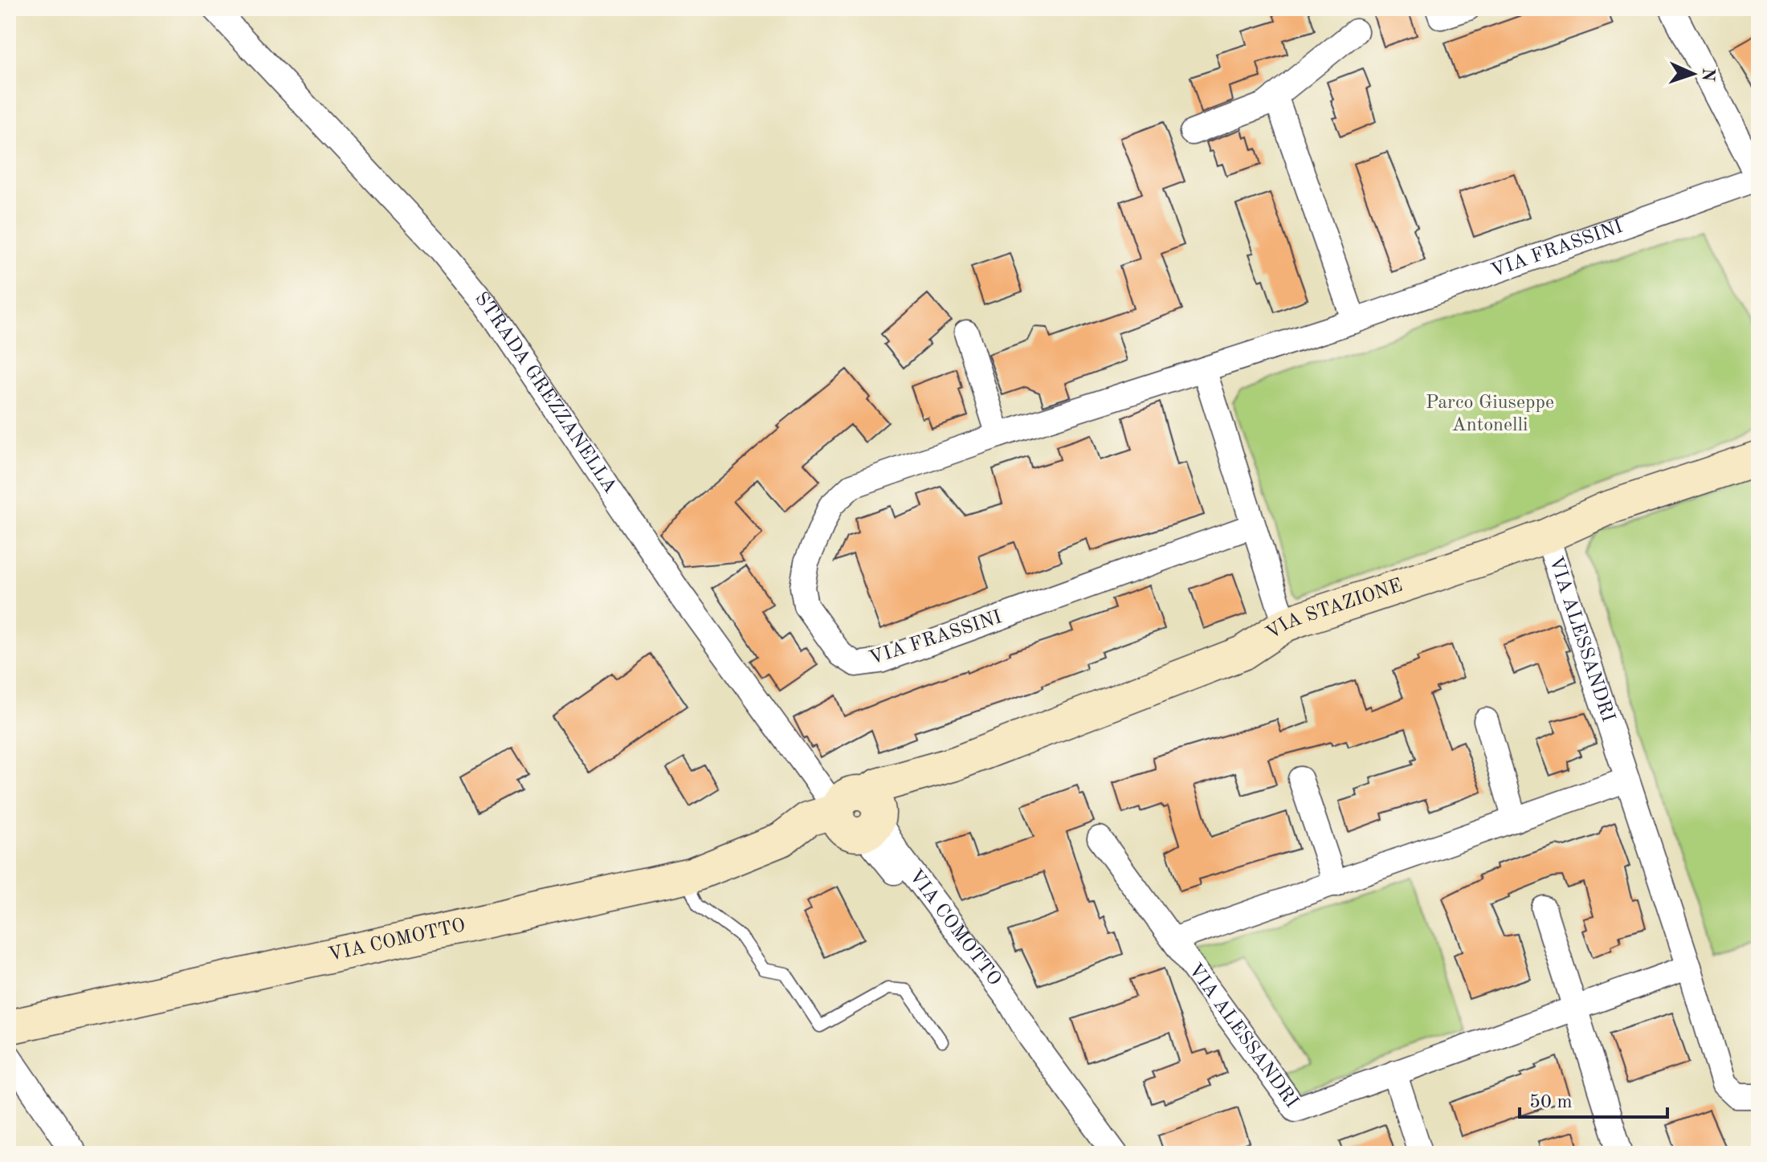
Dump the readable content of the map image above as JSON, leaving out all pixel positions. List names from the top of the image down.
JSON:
{
  "streets": {
    "street": [
      "VIA FRASSINI",
      "STRADA GREZZANELLA",
      "VIA STAZIONE",
      "VIA ALESSANDRI",
      "VIA COMOTTO"
    ]
  },
  "crossings": [
    ["STRADA GREZZANELLA", "VIA STAZIONE"],
    ["STRADA GREZZANELLA", "VIA COMOTTO"],
    ["VIA STAZIONE", "VIA ALESSANDRI"],
    ["VIA STAZIONE", "VIA COMOTTO"]
  ],
  "parks": ["Parco Giuseppe Antonelli"],
  "scale_bar": "50 m",
  "north": "right"
}
